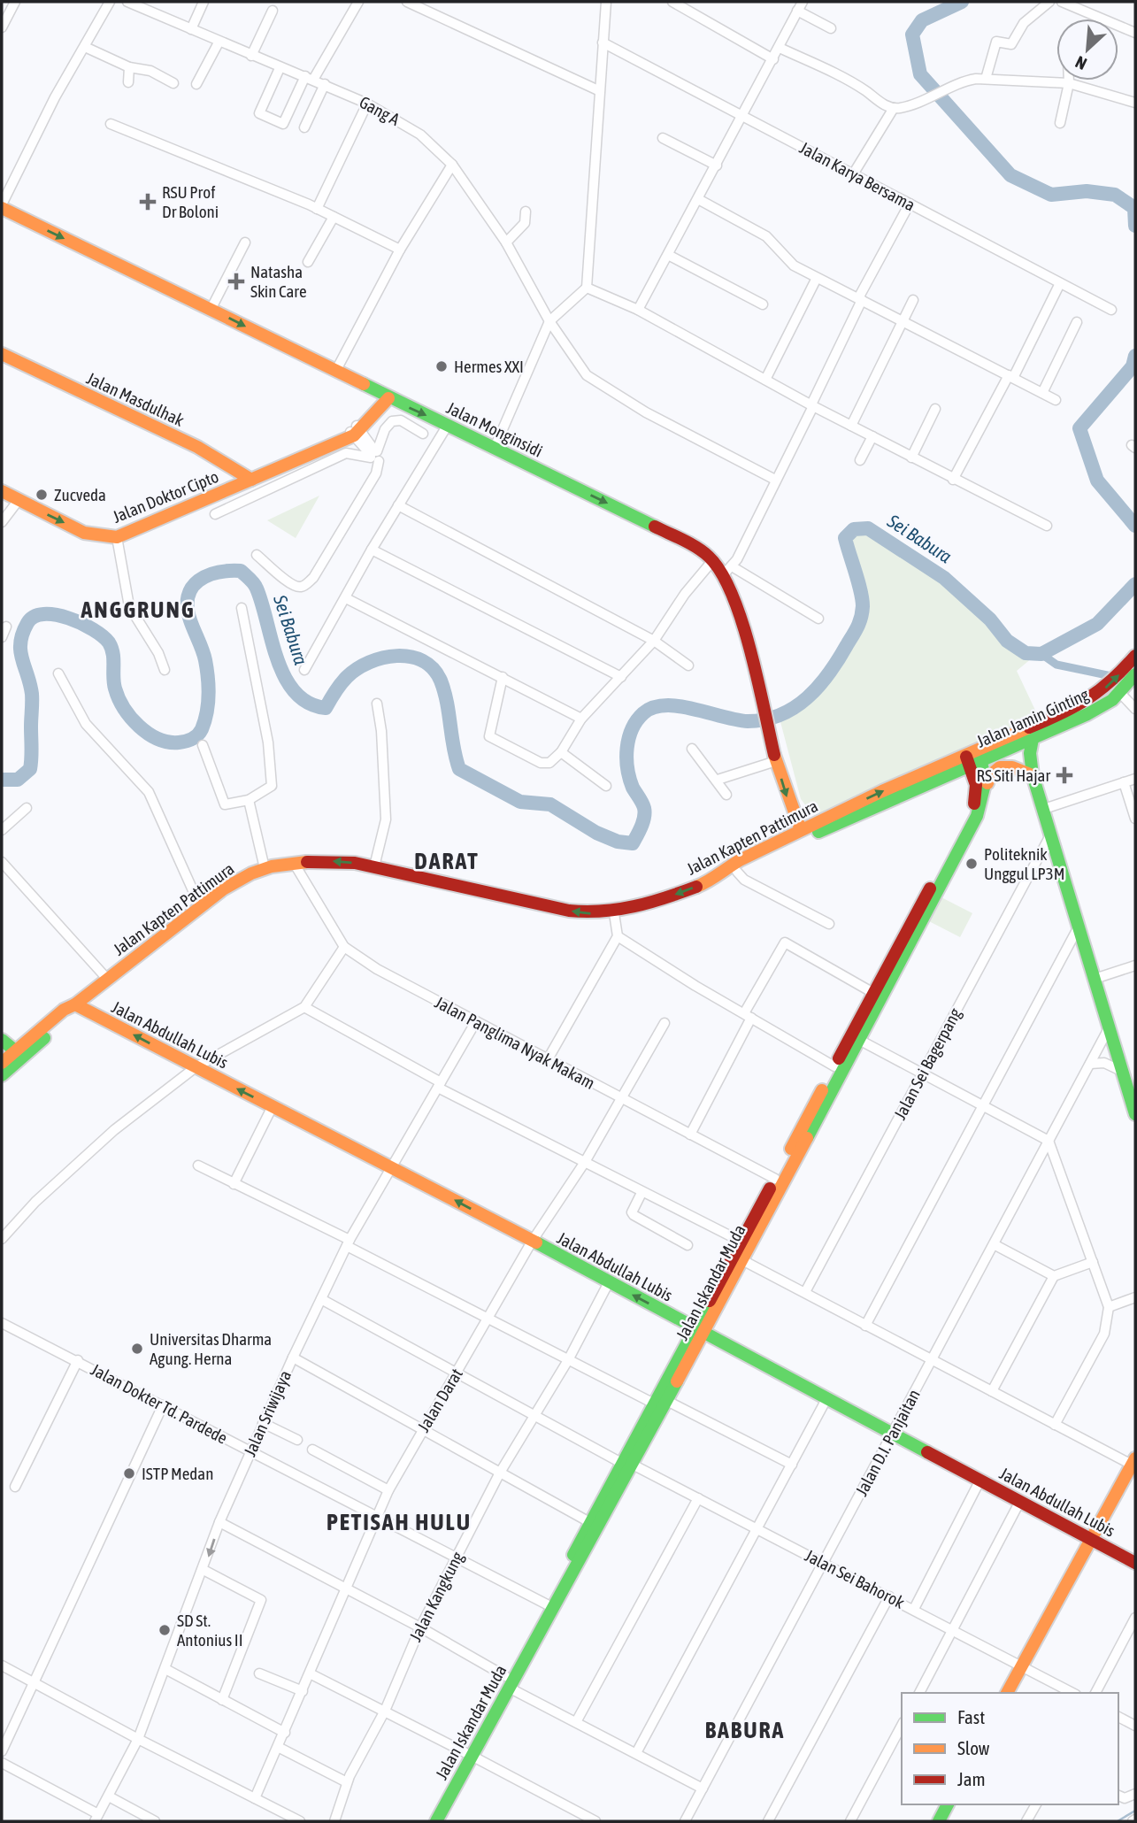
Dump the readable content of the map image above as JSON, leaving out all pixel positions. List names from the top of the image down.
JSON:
{
  "streets": {
    "main road": [
      "Jalan Masdulhak",
      "Jalan Monginsidi",
      "Jalan Doktor Cipto",
      "Jalan Jamin Ginting",
      "Jalan Kapten Pattimura",
      "Jalan Abdullah Lubis",
      "Jalan Iskandar Muda"
    ],
    "street": [
      "Gang A",
      "Jalan Karya Bersama",
      "Jalan Panglima Nyak Makam",
      "Jalan Sei Bagerpang",
      "Jalan Darat",
      "Jalan Dokter Td. Pardede",
      "Jalan Sriwijaya",
      "Jalan D.I. Panjaitan",
      "Jalan Sei Bahorok",
      "Jalan Kangkung"
    ]
  },
  "crossings": [
    ["Jalan Masdulhak", "Jalan Doktor Cipto"],
    ["Jalan Monginsidi", "Jalan Doktor Cipto"],
    ["Jalan Monginsidi", "Jalan Kapten Pattimura"],
    ["Jalan Jamin Ginting", "Jalan Kapten Pattimura"],
    ["Jalan Jamin Ginting", "Jalan Iskandar Muda"],
    ["Jalan Kapten Pattimura", "Jalan Abdullah Lubis"],
    ["Jalan Kapten Pattimura", "Jalan Panglima Nyak Makam"],
    ["Jalan Kapten Pattimura", "Jalan Iskandar Muda"],
    ["Jalan Abdullah Lubis", "Jalan Iskandar Muda"],
    ["Jalan Abdullah Lubis", "Jalan Darat"],
    ["Jalan Abdullah Lubis", "Jalan Sriwijaya"],
    ["Jalan Abdullah Lubis", "Jalan D.I. Panjaitan"],
    ["Jalan Abdullah Lubis", "Jalan Kangkung"],
    ["Jalan Panglima Nyak Makam", "Jalan Iskandar Muda"],
    ["Jalan Panglima Nyak Makam", "Jalan Darat"],
    ["Jalan Panglima Nyak Makam", "Jalan Sriwijaya"],
    ["Jalan Iskandar Muda", "Jalan Dokter Td. Pardede"],
    ["Jalan Iskandar Muda", "Jalan Sei Bahorok"],
    ["Jalan Darat", "Jalan Dokter Td. Pardede"],
    ["Jalan Darat", "Jalan Sei Bahorok"],
    ["Jalan Dokter Td. Pardede", "Jalan Sriwijaya"],
    ["Jalan Dokter Td. Pardede", "Jalan Kangkung"],
    ["Jalan Sriwijaya", "Jalan Sei Bahorok"],
    ["Jalan D.I. Panjaitan", "Jalan Sei Bahorok"],
    ["Jalan Sei Bahorok", "Jalan Kangkung"]
  ],
  "one_way": ["Jalan Monginsidi", "Jalan Abdullah Lubis"],
  "districts": [
    "ANGGRUNG",
    "DARAT",
    "PETISAH HULU",
    "BABURA"
  ],
  "water": ["Sei Babura"],
  "places": {
    "health": ["RSU Prof Dr Boloni", "Natasha Skin Care", "RS Siti Hajar"],
    "other": [
      "Hermes XXI",
      "Zucveda",
      "Politeknik Unggul LP3M",
      "Universitas Dharma Agung. Herna",
      "ISTP Medan",
      "SD St. Antonius II"
    ]
  },
  "legend": ["Fast", "Slow", "Jam"],
  "north": "bottom left"
}
